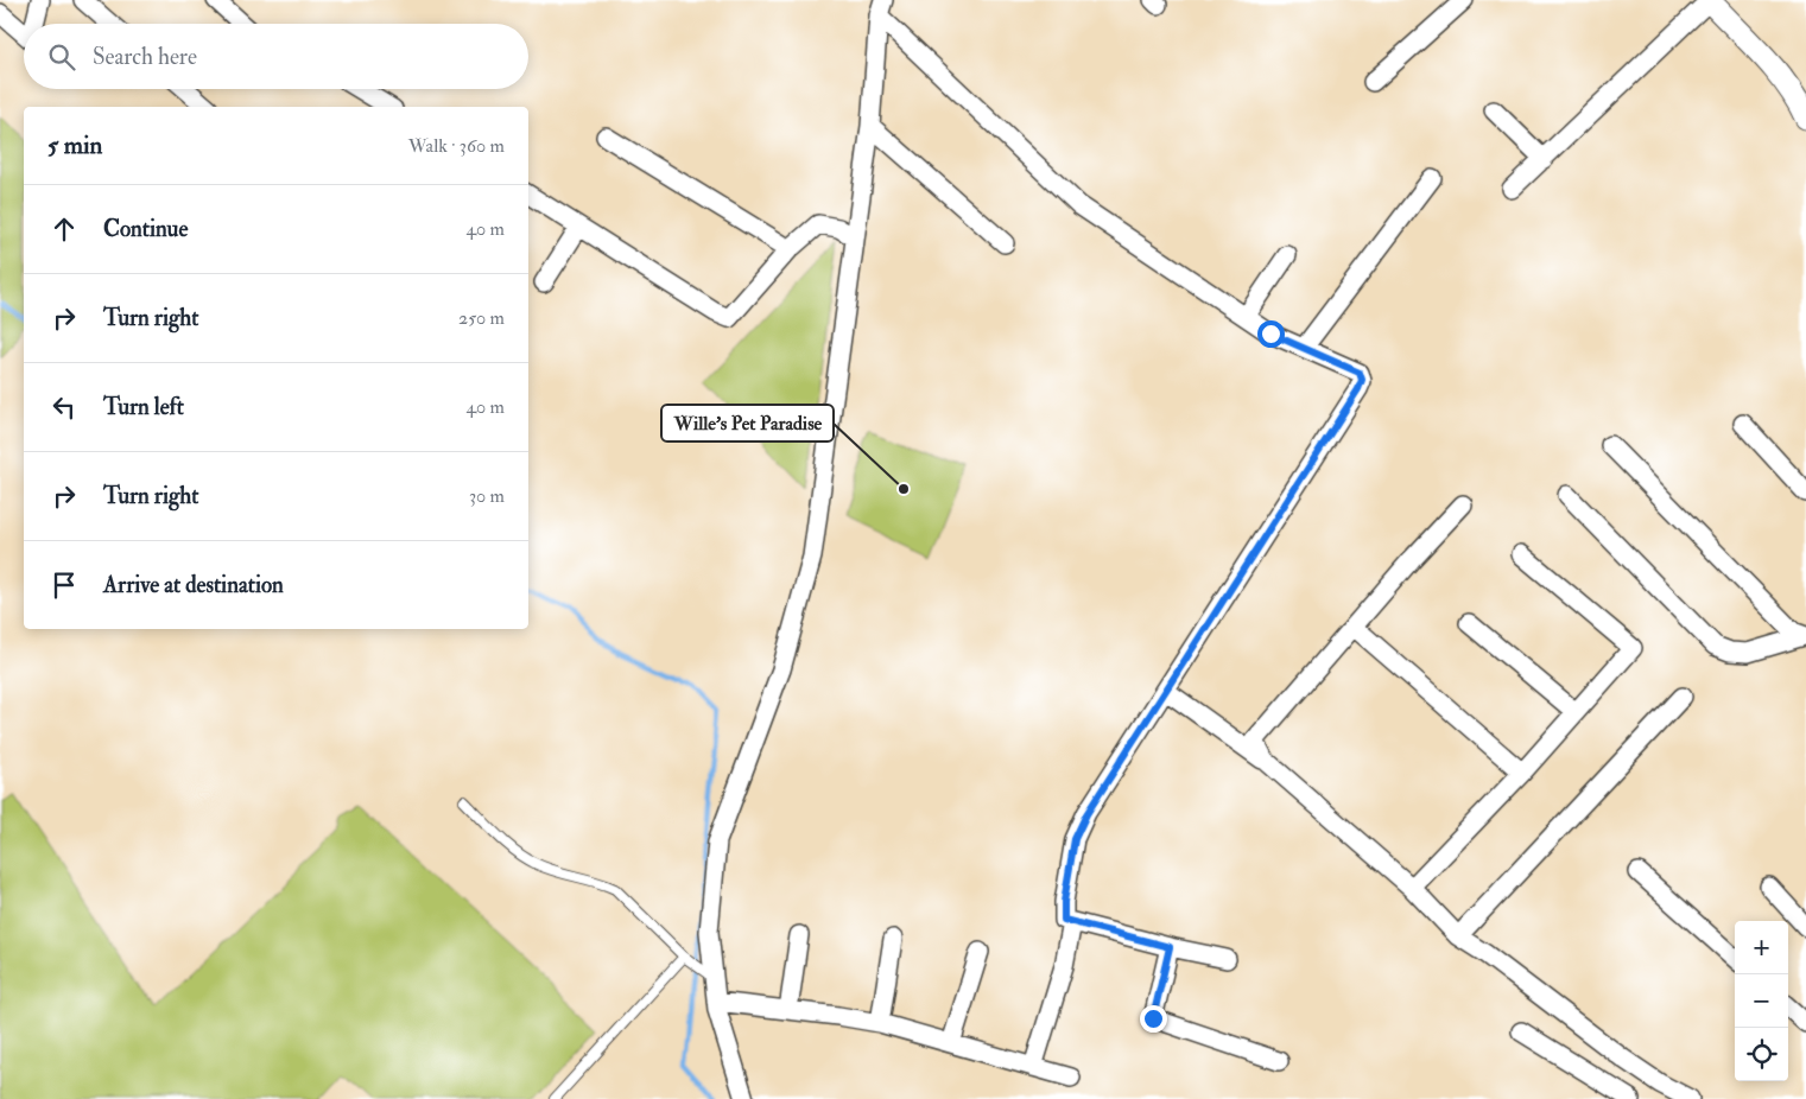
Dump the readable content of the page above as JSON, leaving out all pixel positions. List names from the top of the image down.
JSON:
{
  "places": ["Wille's Pet Paradise"],
  "page": {
    "search": "Search here",
    "heading": ["5 min", "Walk · 360 m"],
    "list": [
      ["Continue", "40 m"],
      ["Turn right", "250 m"],
      ["Turn left", "40 m"],
      ["Turn right", "30 m"],
      "Arrive at destination"
    ],
    "map_buttons": ["+", "−"]
  }
}
